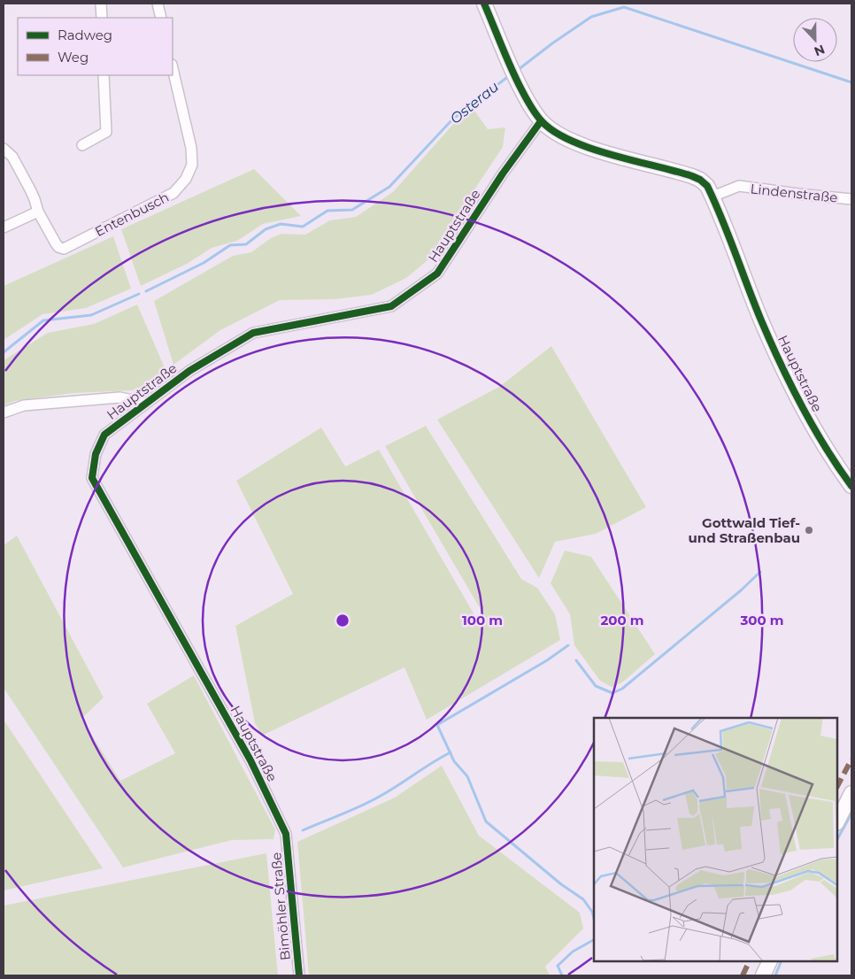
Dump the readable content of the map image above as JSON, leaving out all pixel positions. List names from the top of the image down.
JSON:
{
  "streets": {
    "street": [
      "Lindenstraße",
      "Entenbusch",
      "Hauptstraße",
      "Bimöhler Straße"
    ]
  },
  "crossings": [
    ["Lindenstraße", "Hauptstraße"],
    ["Hauptstraße", "Bimöhler Straße"]
  ],
  "water": ["Osterau"],
  "places": ["Gottwald Tief- und Straßenbau"],
  "legend": ["Radweg", "Weg"],
  "north": "bottom",
  "rings": ["100 m", "200 m", "300 m"]
}
